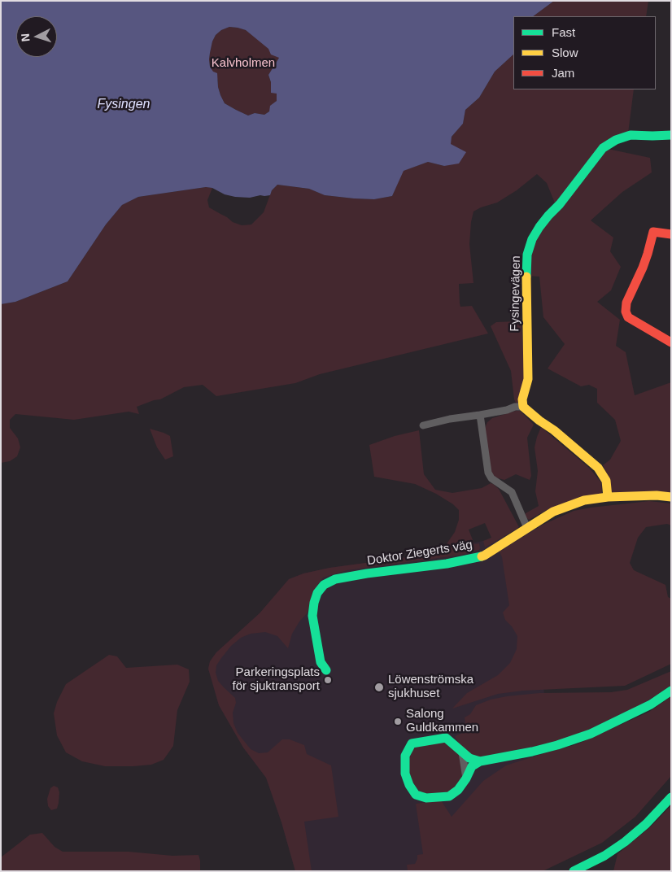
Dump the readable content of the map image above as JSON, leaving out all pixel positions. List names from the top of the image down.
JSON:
{
  "streets": {
    "street": ["Fysingevägen", "Doktor Ziegerts väg"]
  },
  "water": ["Fysingen"],
  "parks": ["Kalvholmen"],
  "places": ["Parkeringsplats för sjuktransport", "Löwenströmska sjukhuset", "Salong Guldkammen"],
  "legend": ["Fast", "Slow", "Jam"],
  "north": "left"
}
